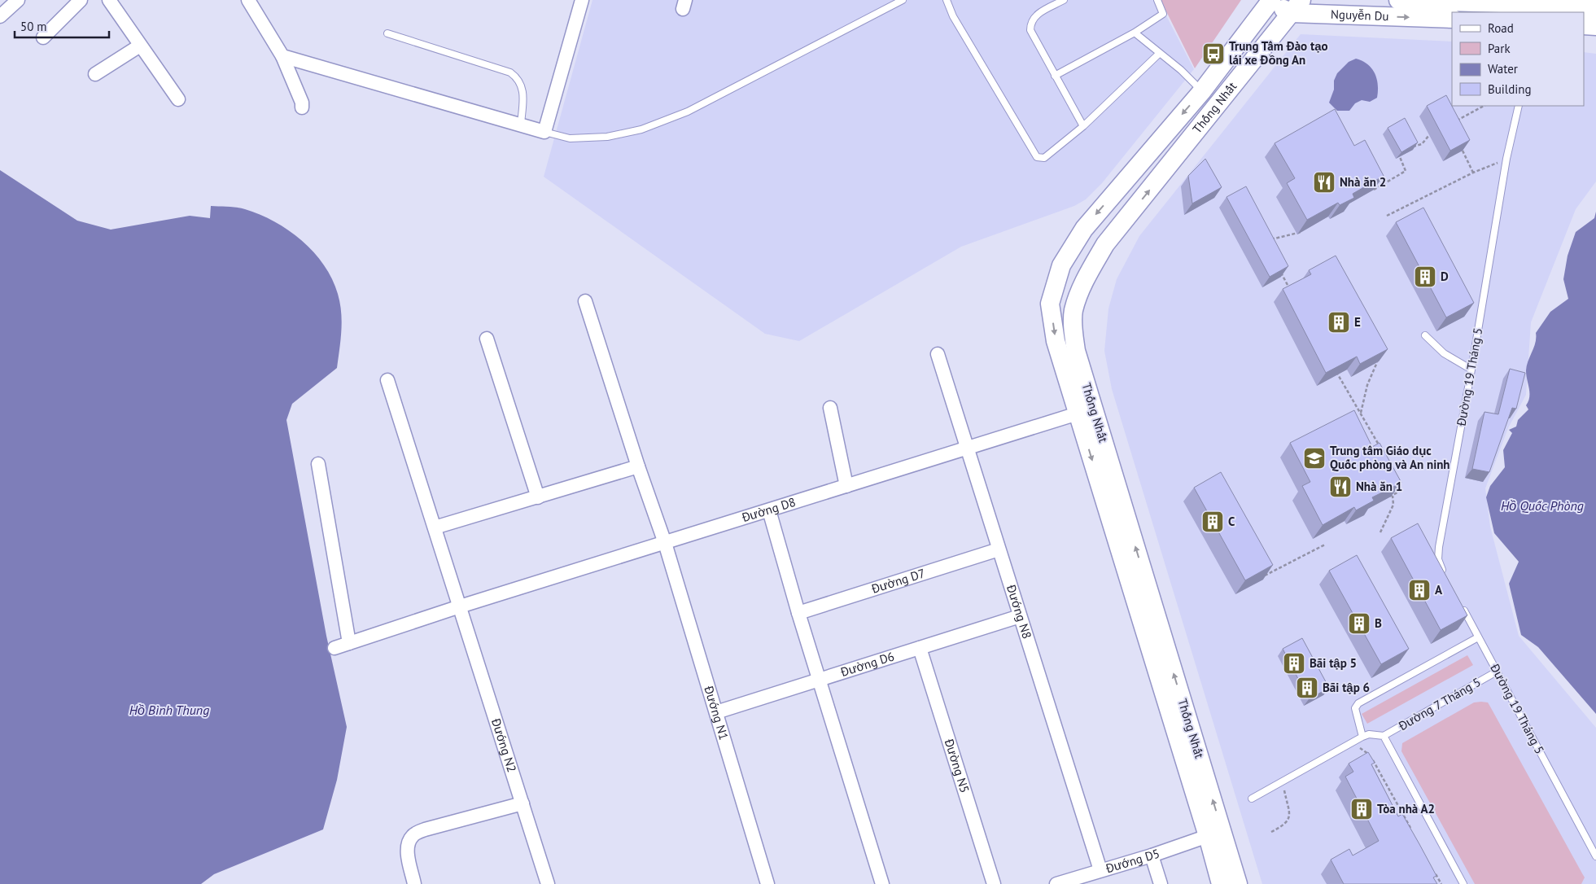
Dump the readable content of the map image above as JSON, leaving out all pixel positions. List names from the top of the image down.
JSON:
{
  "streets": {
    "main road": ["Nguyễn Du", "Thống Nhất"],
    "street": [
      "Đường D8",
      "Đường D7",
      "Đướng N8",
      "Đường D6",
      "Đướng N1",
      "Đướng N2",
      "Đường N5",
      "Đướng D5"
    ],
    "lane": ["Đường 19 Tháng 5", "Đường 7 Tháng 5"]
  },
  "crossings": [
    ["Nguyễn Du", "Thống Nhất"],
    ["Thống Nhất", "Đường D8"],
    ["Thống Nhất", "Đướng D5"],
    ["Đường 19 Tháng 5", "Đường 7 Tháng 5"],
    ["Đường D8", "Đướng N8"],
    ["Đường D8", "Đướng N1"],
    ["Đường D8", "Đướng N2"],
    ["Đường D7", "Đướng N8"],
    ["Đướng N8", "Đường D6"],
    ["Đướng N8", "Đướng D5"],
    ["Đường D6", "Đướng N1"],
    ["Đường D6", "Đường N5"]
  ],
  "water": ["Hồ Quốc Phòng", "Hồ Bình Thung"],
  "places": {
    "bus stop": ["Trung Tâm Đào tạo lái xe Đồng An"],
    "restaurant": ["Nhà ăn 2", "Nhà ăn 1"],
    "building": [
      "D",
      "E",
      "C",
      "A",
      "B",
      "Bãi tập 5",
      "Bãi tập 6",
      "Tòa nhà A2"
    ],
    "school or university": ["Trung tâm Giáo dục Quốc phòng và An ninh"]
  },
  "legend": [
    "Road",
    "Park",
    "Water",
    "Building"
  ],
  "scale_bar": "50 m"
}
